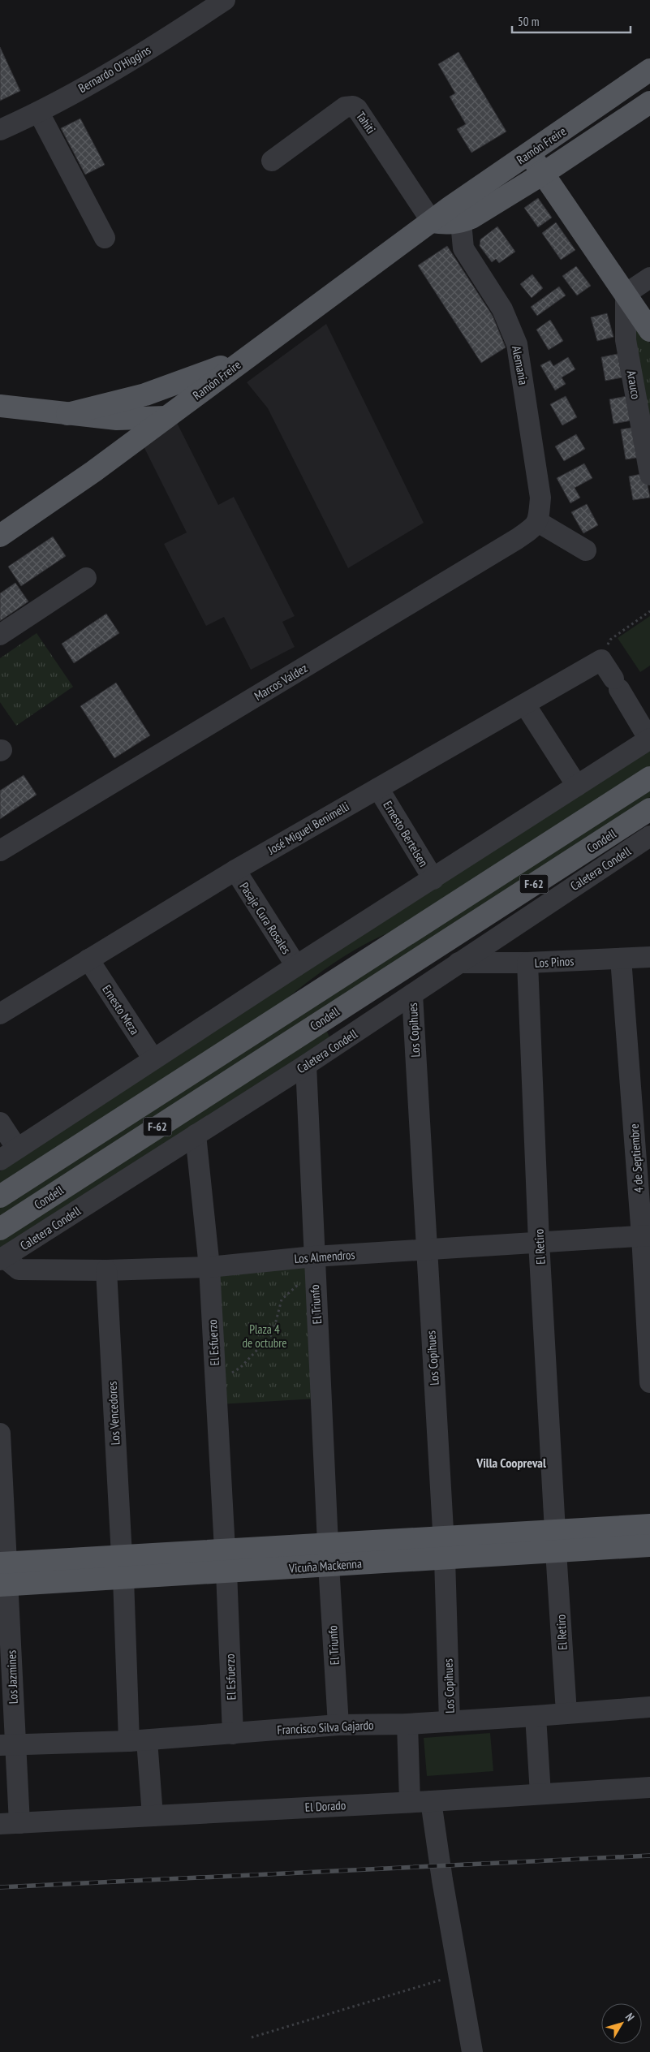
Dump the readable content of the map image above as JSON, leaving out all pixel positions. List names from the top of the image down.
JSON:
{
  "streets": {
    "main road": [
      "Ramón Freire",
      "Condell",
      "F-62",
      "Vicuña Mackenna"
    ],
    "street": [
      "Bernardo O'Higgins",
      "Tahiti",
      "Alemania",
      "Arauco",
      "Marcos Valdez",
      "José Miguel Benimelli",
      "Ernesto Bertelsen",
      "Caletera Condell",
      "Pasaje Cura Rosales",
      "Los Pinos",
      "Ernesto Meza",
      "Los Copihues",
      "4 de Septiembre",
      "El Retiro",
      "Los Almendros",
      "El Triunfo",
      "El Esfuerzo",
      "Los Vencedores",
      "Los Jazmines",
      "Francisco Silva Gajardo",
      "El Dorado"
    ]
  },
  "crossings": [
    ["Tahiti", "Ramón Freire"],
    ["Ramón Freire", "Alemania"],
    ["Alemania", "Marcos Valdez"],
    ["José Miguel Benimelli", "Ernesto Bertelsen"],
    ["José Miguel Benimelli", "Pasaje Cura Rosales"],
    ["José Miguel Benimelli", "Ernesto Meza"],
    ["Caletera Condell", "Los Pinos"],
    ["Caletera Condell", "Los Copihues"],
    ["Caletera Condell", "Los Almendros"],
    ["Caletera Condell", "El Triunfo"],
    ["Caletera Condell", "El Esfuerzo"],
    ["Los Pinos", "4 de Septiembre"],
    ["Los Pinos", "El Retiro"],
    ["Los Copihues", "Los Almendros"],
    ["Los Copihues", "Vicuña Mackenna"],
    ["Los Copihues", "Francisco Silva Gajardo"],
    ["4 de Septiembre", "Los Almendros"],
    ["El Retiro", "Los Almendros"],
    ["El Retiro", "Vicuña Mackenna"],
    ["El Retiro", "Francisco Silva Gajardo"],
    ["Los Almendros", "El Triunfo"],
    ["Los Almendros", "El Esfuerzo"],
    ["Los Almendros", "Los Vencedores"],
    ["El Triunfo", "Vicuña Mackenna"],
    ["El Triunfo", "Francisco Silva Gajardo"],
    ["El Esfuerzo", "Vicuña Mackenna"],
    ["El Esfuerzo", "Francisco Silva Gajardo"],
    ["Los Vencedores", "Vicuña Mackenna"],
    ["Vicuña Mackenna", "Los Jazmines"],
    ["Los Jazmines", "Francisco Silva Gajardo"],
    ["Los Jazmines", "El Dorado"]
  ],
  "districts": ["Villa Coopreval"],
  "parks": ["Plaza 4 de octubre"],
  "scale_bar": "50 m",
  "north": "top right"
}
